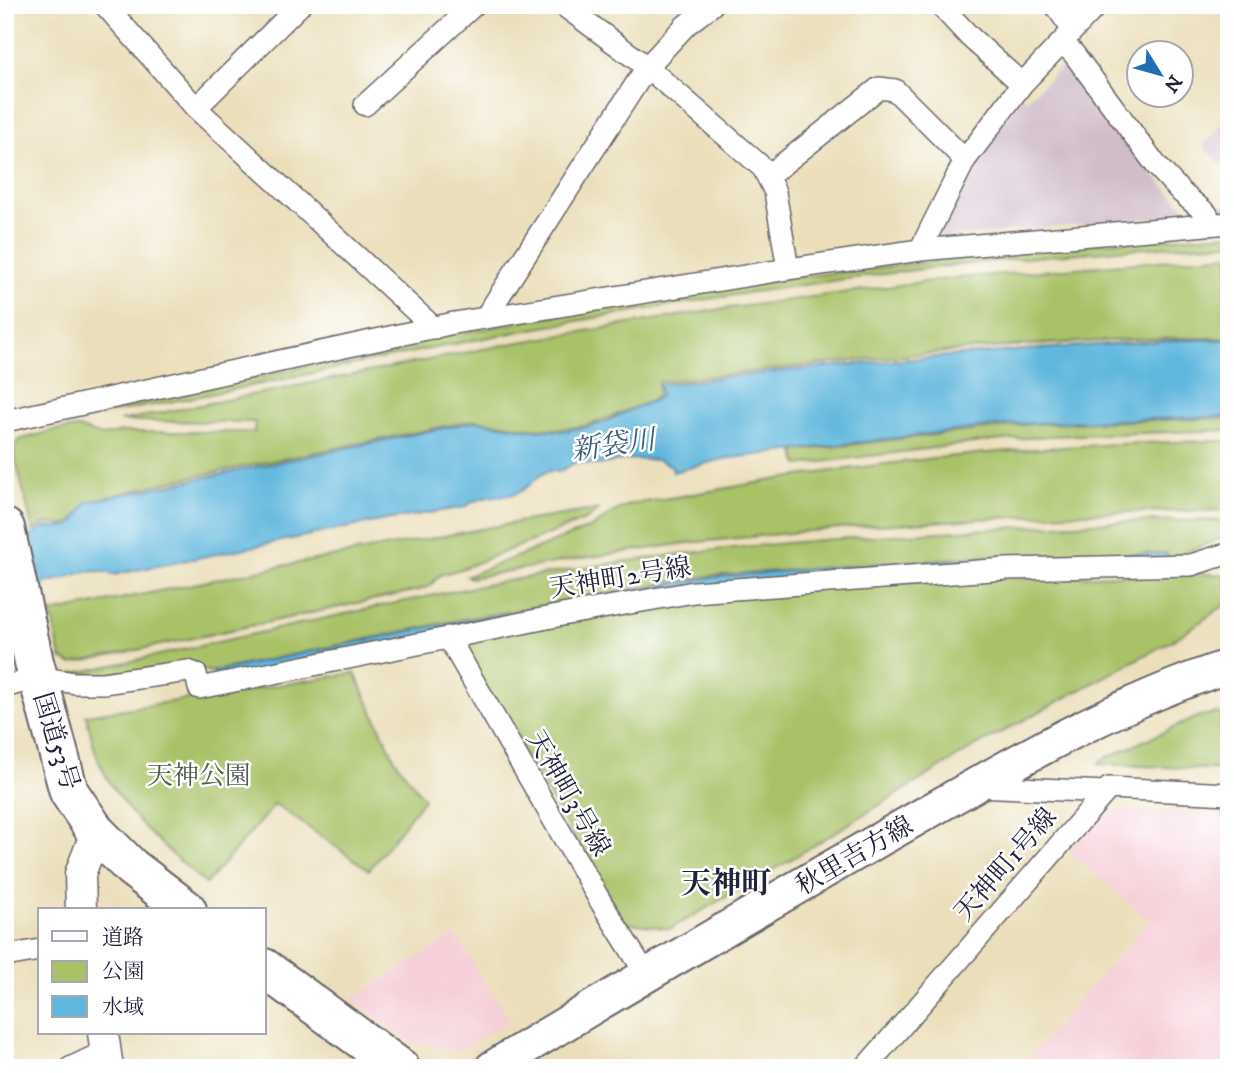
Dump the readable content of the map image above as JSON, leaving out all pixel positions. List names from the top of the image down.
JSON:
{
  "streets": {
    "highway": ["国道53号"],
    "main road": ["秋里吉方線"],
    "street": ["天神町2号線", "天神町3号線", "天神町1号線"]
  },
  "crossings": [
    ["天神町2号線", "国道53号"],
    ["天神町2号線", "天神町3号線"],
    ["天神町3号線", "秋里吉方線"]
  ],
  "districts": ["天神町"],
  "water": ["新袋川"],
  "parks": ["天神公園"],
  "legend": ["道路", "公園", "水域"],
  "north": "bottom right"
}
